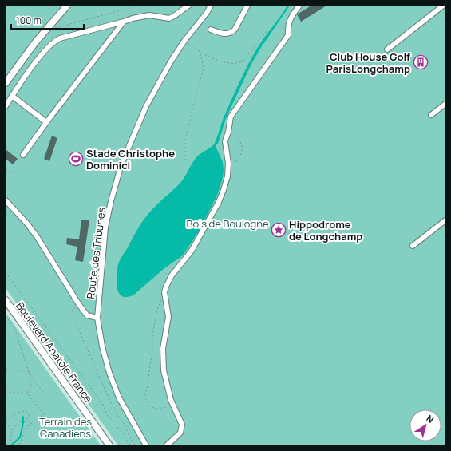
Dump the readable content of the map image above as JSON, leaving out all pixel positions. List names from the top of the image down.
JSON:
{
  "streets": {
    "main road": ["Boulevard Anatole France"],
    "lane": ["Route des Tribunes"]
  },
  "parks": ["Bois de Boulogne", "Terrain des Canadiens"],
  "places": {
    "building": ["Club House Golf ParisLongchamp"],
    "sports": ["Stade Christophe Dominici"],
    "place": ["Hippodrome de Longchamp"]
  },
  "scale_bar": "100 m",
  "north": "top right"
}
